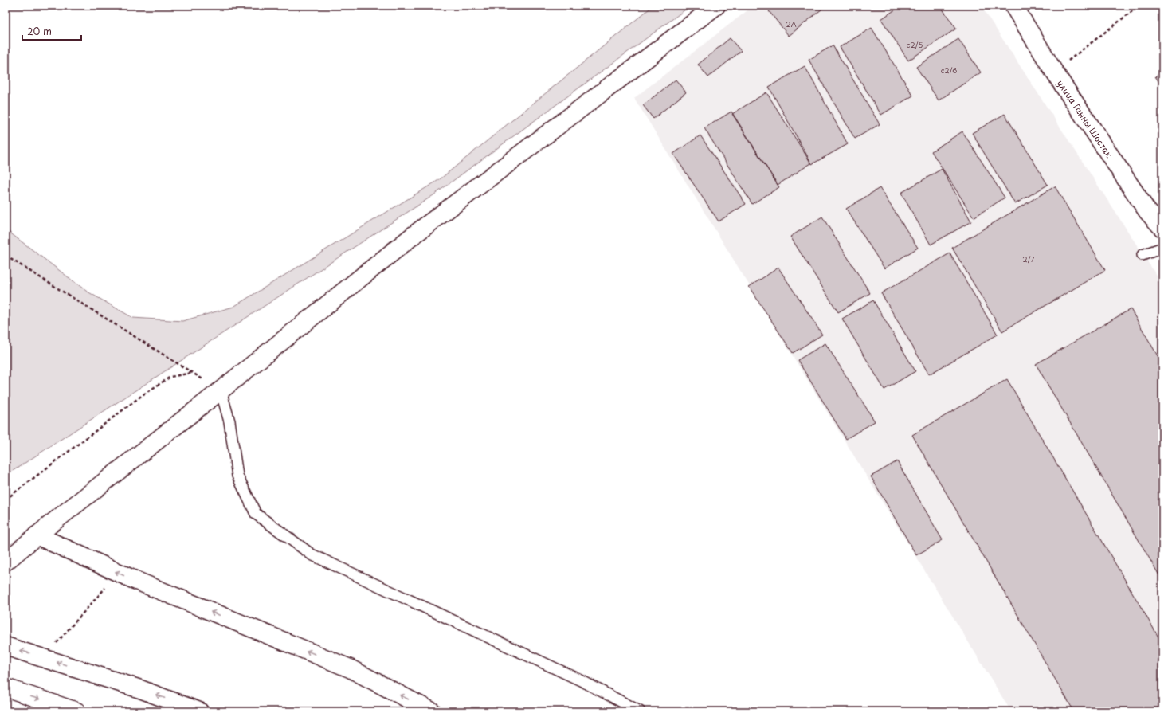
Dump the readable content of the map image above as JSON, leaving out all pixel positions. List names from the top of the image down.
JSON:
{
  "streets": {
    "street": ["улица Ганны Шостак"]
  },
  "house_numbers": [
    "2А",
    "с2/5",
    "с2/6",
    "2/7"
  ],
  "scale_bar": "20 m"
}
